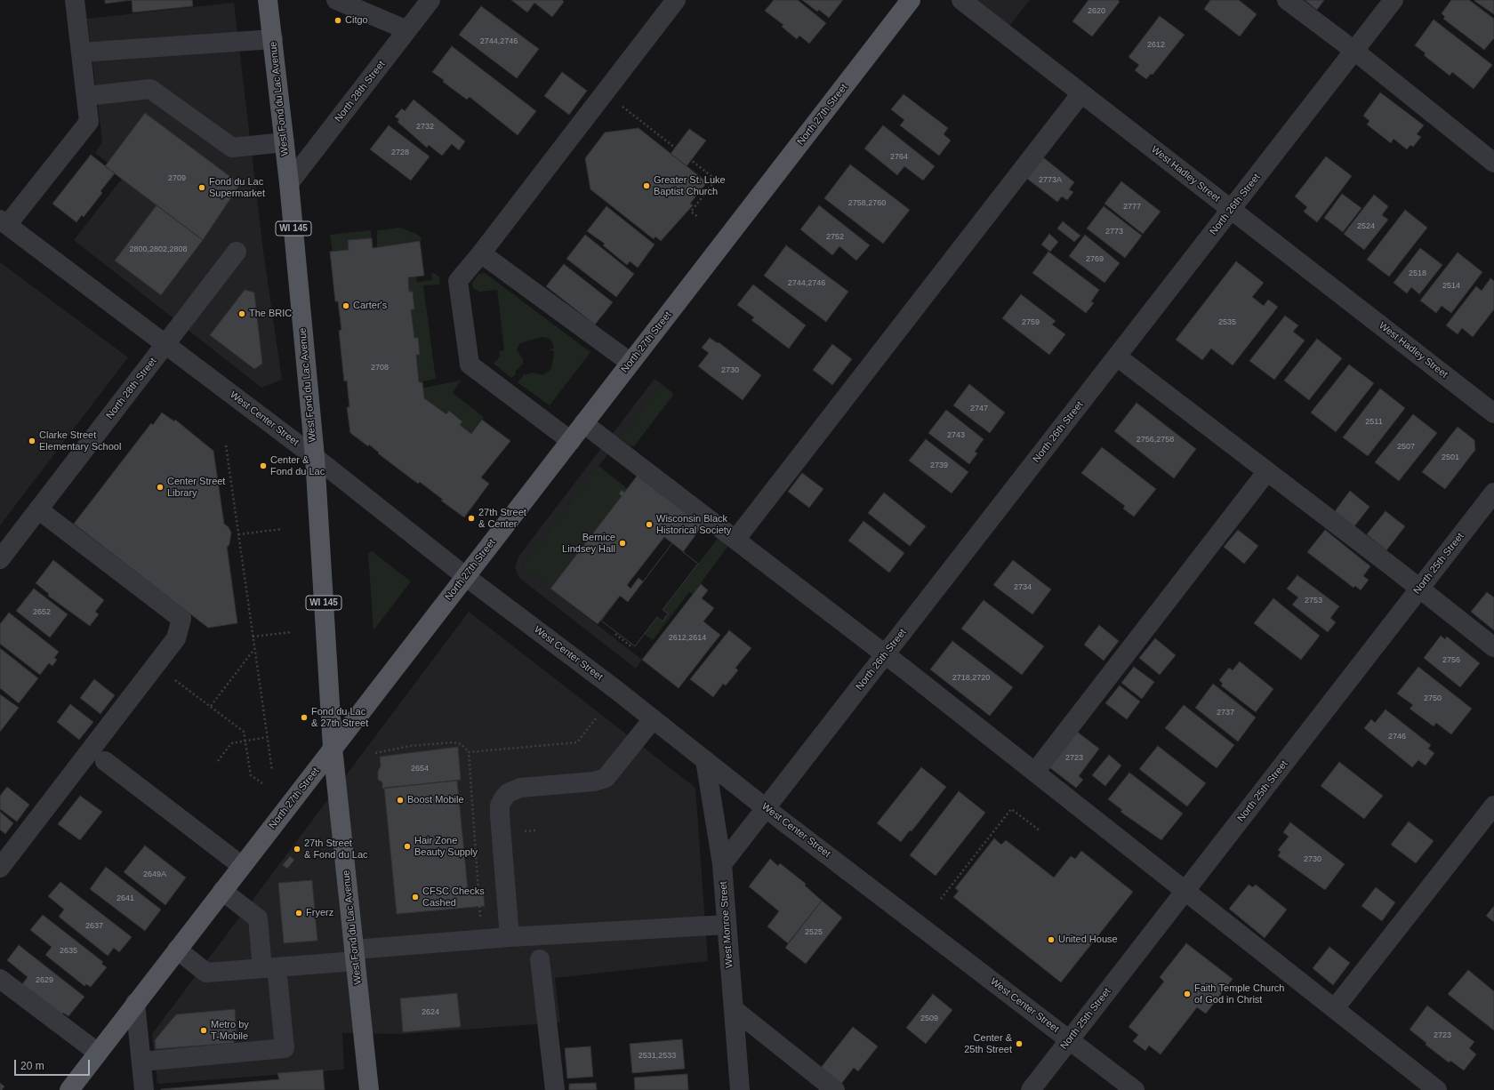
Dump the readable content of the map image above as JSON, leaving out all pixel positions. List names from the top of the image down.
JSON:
{
  "streets": {
    "main road": ["West Fond du Lac Avenue", "North 27th Street", "WI 145"],
    "street": [
      "North 28th Street",
      "West Hadley Street",
      "North 26th Street",
      "West Center Street",
      "North 25th Street",
      "West Monroe Street"
    ]
  },
  "crossings": [
    ["North 28th Street", "West Fond du Lac Avenue"],
    ["North 28th Street", "West Center Street"],
    ["West Fond du Lac Avenue", "North 27th Street"],
    ["West Fond du Lac Avenue", "West Center Street"],
    ["North 27th Street", "West Center Street"],
    ["West Hadley Street", "North 26th Street"],
    ["North 26th Street", "West Center Street"],
    ["North 26th Street", "West Monroe Street"],
    ["West Center Street", "North 25th Street"],
    ["West Center Street", "West Monroe Street"]
  ],
  "places": [
    "Citgo",
    "Greater St. Luke Baptist Church",
    "Fond du Lac Supermarket",
    "Carter's",
    "The BRIC",
    "Clarke Street Elementary School",
    "Center & Fond du Lac",
    "Center Street Library",
    "27th Street & Center",
    "Wisconsin Black Historical Society",
    "Bernice Lindsey Hall",
    "Fond du Lac & 27th Street",
    "Boost Mobile",
    "Hair Zone Beauty Supply",
    "27th Street & Fond du Lac",
    "CFSC Checks Cashed",
    "Fryerz",
    "United House",
    "Faith Temple Church of God in Christ",
    "Metro by T-Mobile",
    "Center & 25th Street"
  ],
  "house_numbers": [
    "2620",
    "2744,2746",
    "2612",
    "2732",
    "2728",
    "2764",
    "2709",
    "2773A",
    "2758,2760",
    "2777",
    "2524",
    "2773",
    "2752",
    "2800,2802,2808",
    "2769",
    "2518",
    "2744,2746",
    "2514",
    "2759",
    "2535",
    "2708",
    "2730",
    "2747",
    "2511",
    "2743",
    "2756,2758",
    "2507",
    "2501",
    "2739",
    "2734",
    "2753",
    "2652",
    "2612,2614",
    "2756",
    "2718,2720",
    "2750",
    "2737",
    "2746",
    "2723",
    "2654",
    "2730",
    "2649A",
    "2641",
    "2637",
    "2525",
    "2635",
    "2629",
    "2624",
    "2509",
    "2723",
    "2531,2533"
  ],
  "scale_bar": "20 m"
}
